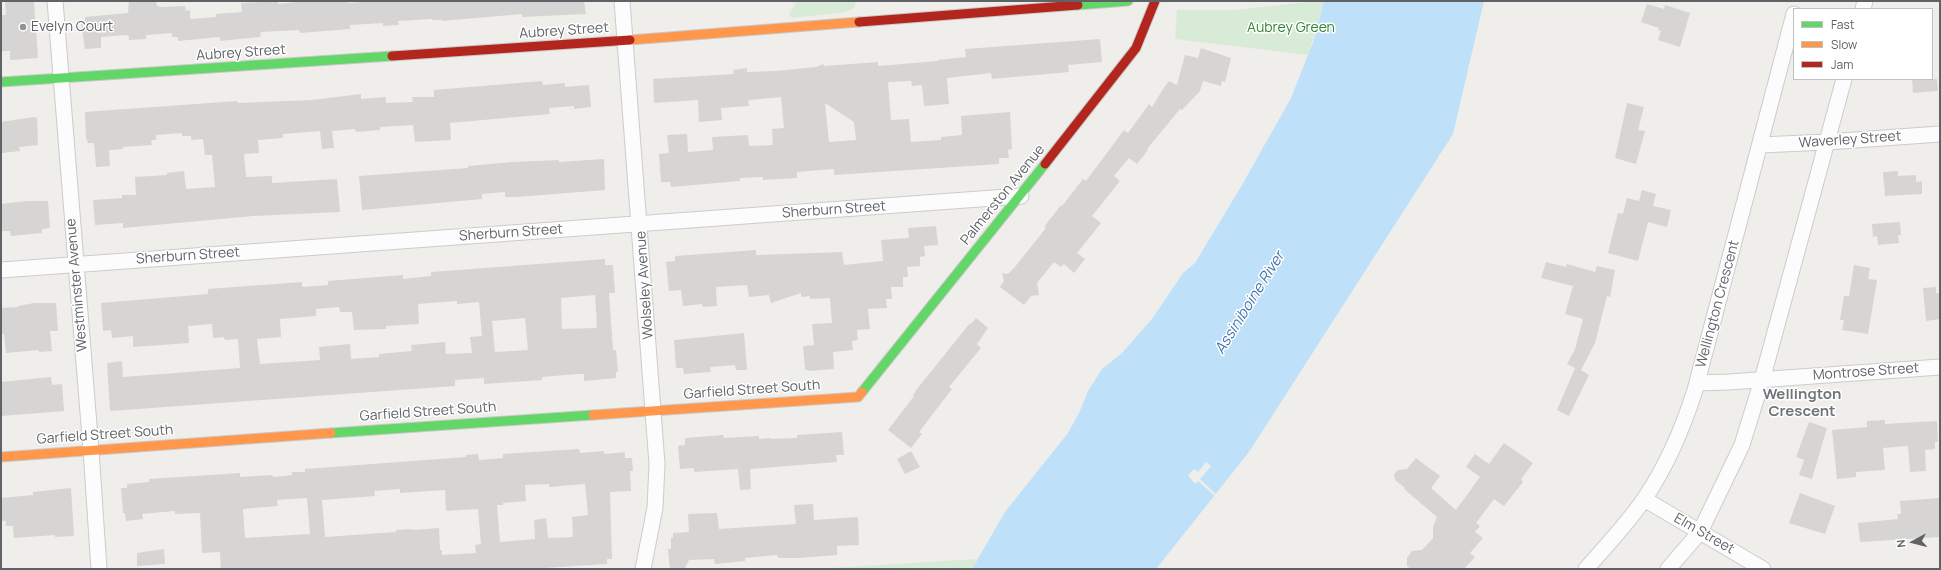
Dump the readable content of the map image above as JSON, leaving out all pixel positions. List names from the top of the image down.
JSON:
{
  "streets": {
    "street": [
      "Aubrey Street",
      "Waverley Street",
      "Palmerston Avenue",
      "Sherburn Street",
      "Westminster Avenue",
      "Wolseley Avenue",
      "Wellington Crescent",
      "Montrose Street",
      "Garfield Street South",
      "Elm Street"
    ]
  },
  "crossings": [
    ["Aubrey Street", "Westminster Avenue"],
    ["Aubrey Street", "Wolseley Avenue"],
    ["Waverley Street", "Wellington Crescent"],
    ["Palmerston Avenue", "Sherburn Street"],
    ["Palmerston Avenue", "Garfield Street South"],
    ["Sherburn Street", "Westminster Avenue"],
    ["Sherburn Street", "Wolseley Avenue"],
    ["Westminster Avenue", "Garfield Street South"],
    ["Wolseley Avenue", "Garfield Street South"],
    ["Wellington Crescent", "Montrose Street"],
    ["Wellington Crescent", "Elm Street"]
  ],
  "districts": ["Wellington Crescent"],
  "water": ["Assiniboine River"],
  "parks": ["Aubrey Green"],
  "places": ["Evelyn Court"],
  "legend": ["Fast", "Slow", "Jam"],
  "north": "left"
}
